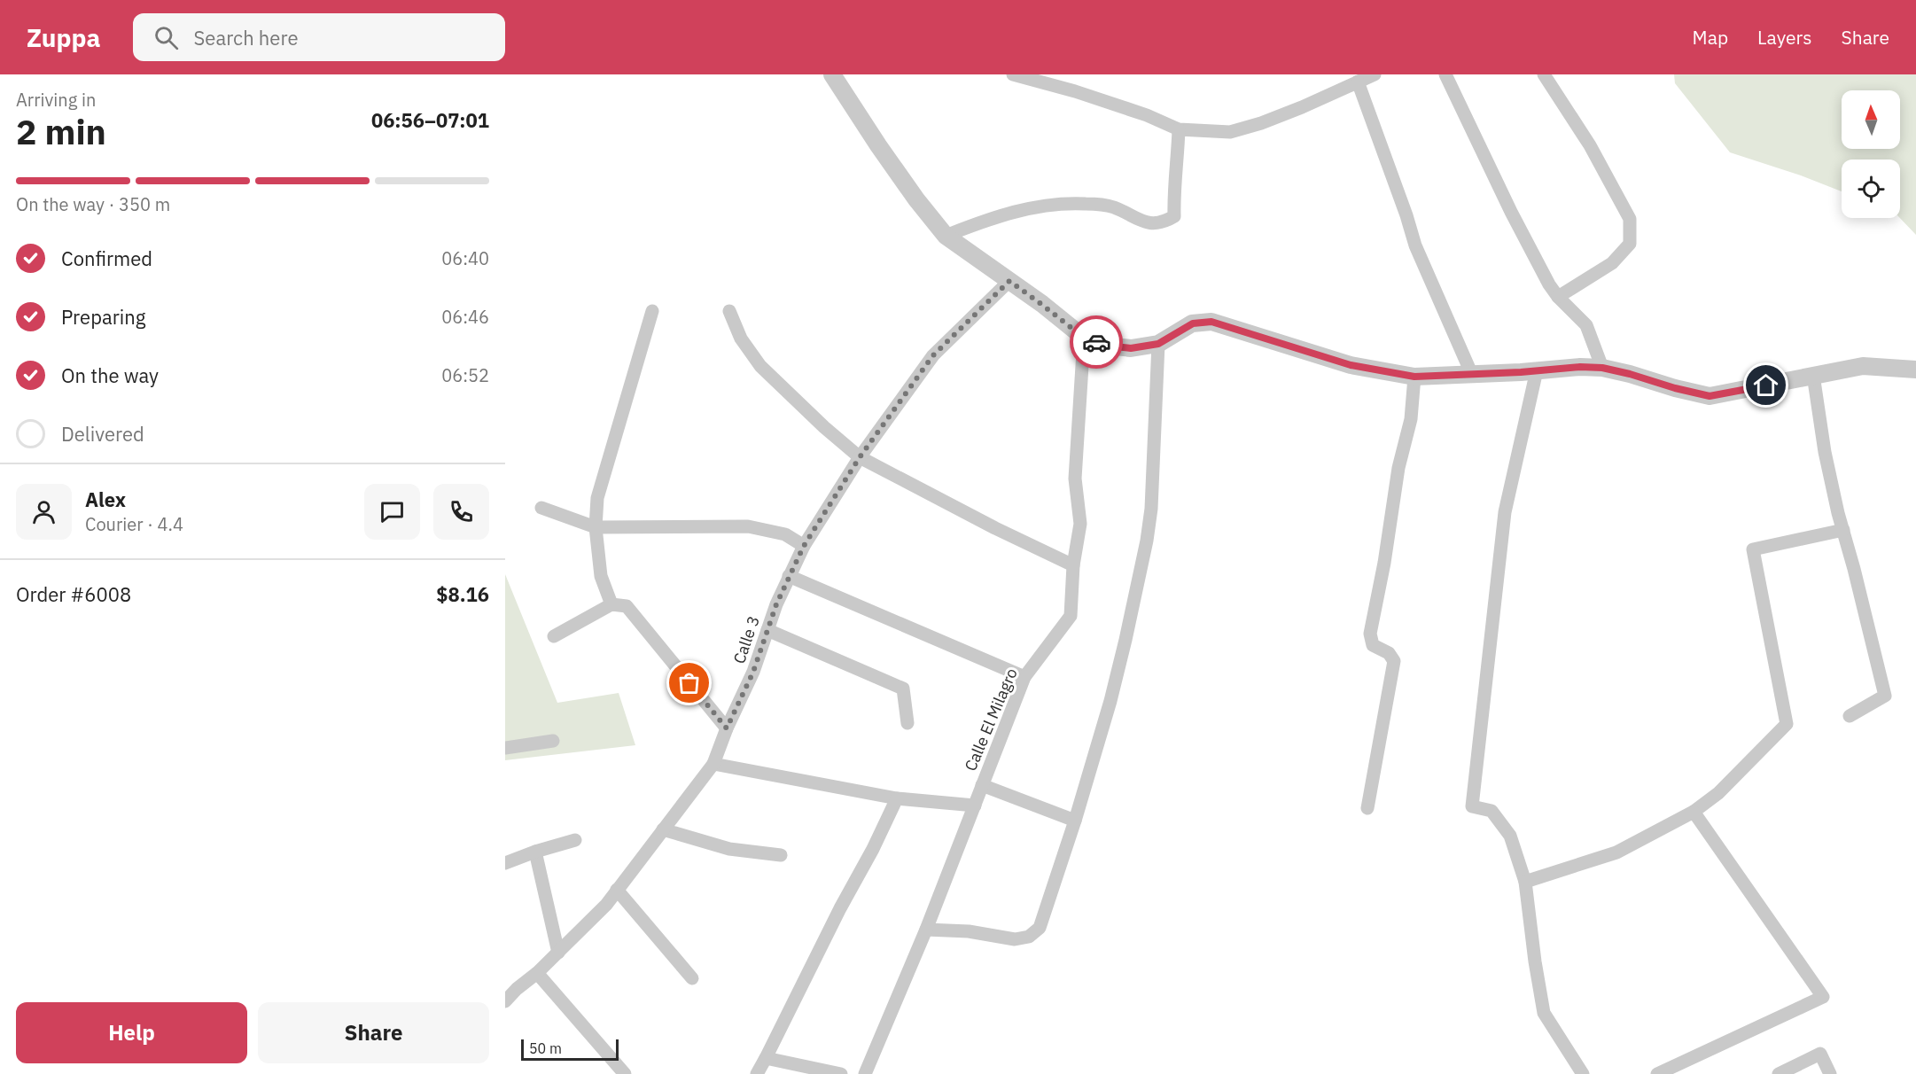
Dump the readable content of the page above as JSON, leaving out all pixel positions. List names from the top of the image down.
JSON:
{
  "streets": {
    "street": ["Calle 3", "Calle El Milagro"]
  },
  "scale_bar": "50 m",
  "north": "top",
  "page": {
    "header": "Zuppa",
    "search": "Search here",
    "nav": ["Map", "Layers", "Share"],
    "heading": ["2 min", "Arriving in", "06:56–07:01"],
    "panel": [
      "Alex",
      "Courier · 4.4",
      "Order #6008",
      "$8.16"
    ],
    "bar": "On the way · 350 m",
    "list": [
      ["Confirmed", "06:40"],
      ["Preparing", "06:46"],
      ["On the way", "06:52"],
      "Delivered"
    ],
    "buttons": ["Help", "Share"],
    "scale": "50 m"
  }
}
